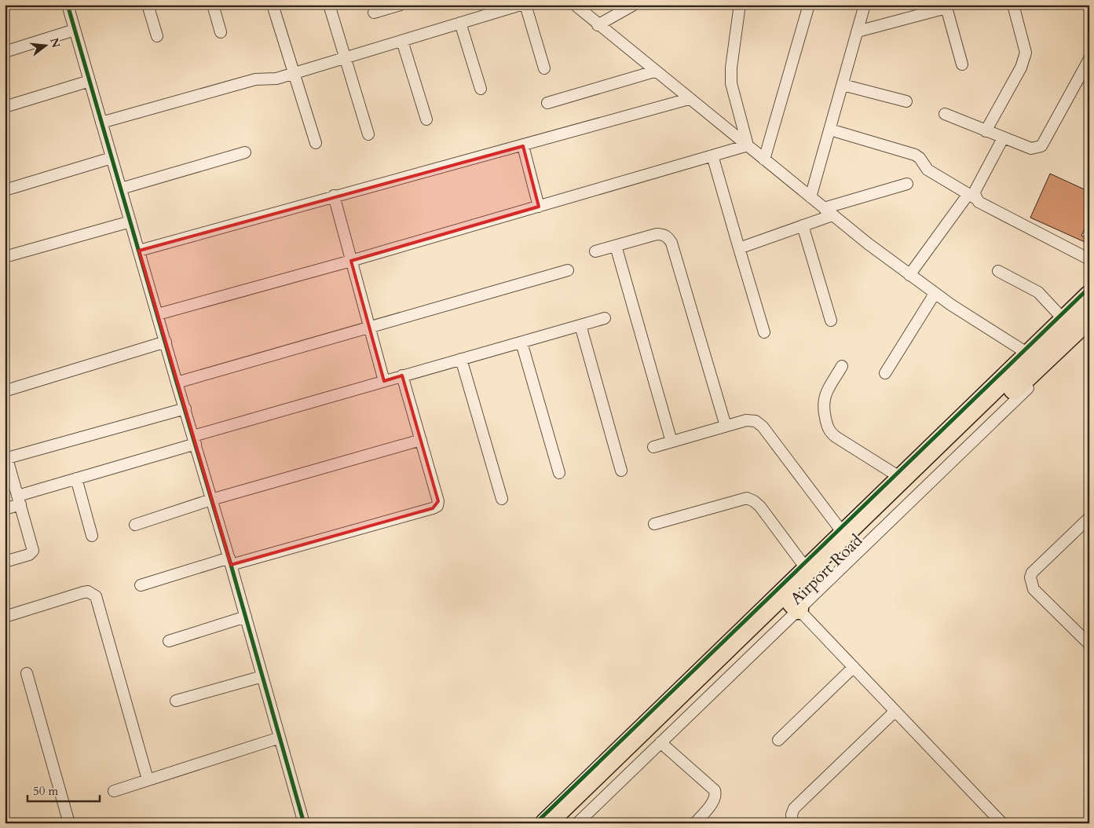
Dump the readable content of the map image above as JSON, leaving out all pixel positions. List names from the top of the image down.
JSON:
{
  "streets": {
    "highway": ["Airport Road"]
  },
  "scale_bar": "50 m",
  "north": "right"
}
